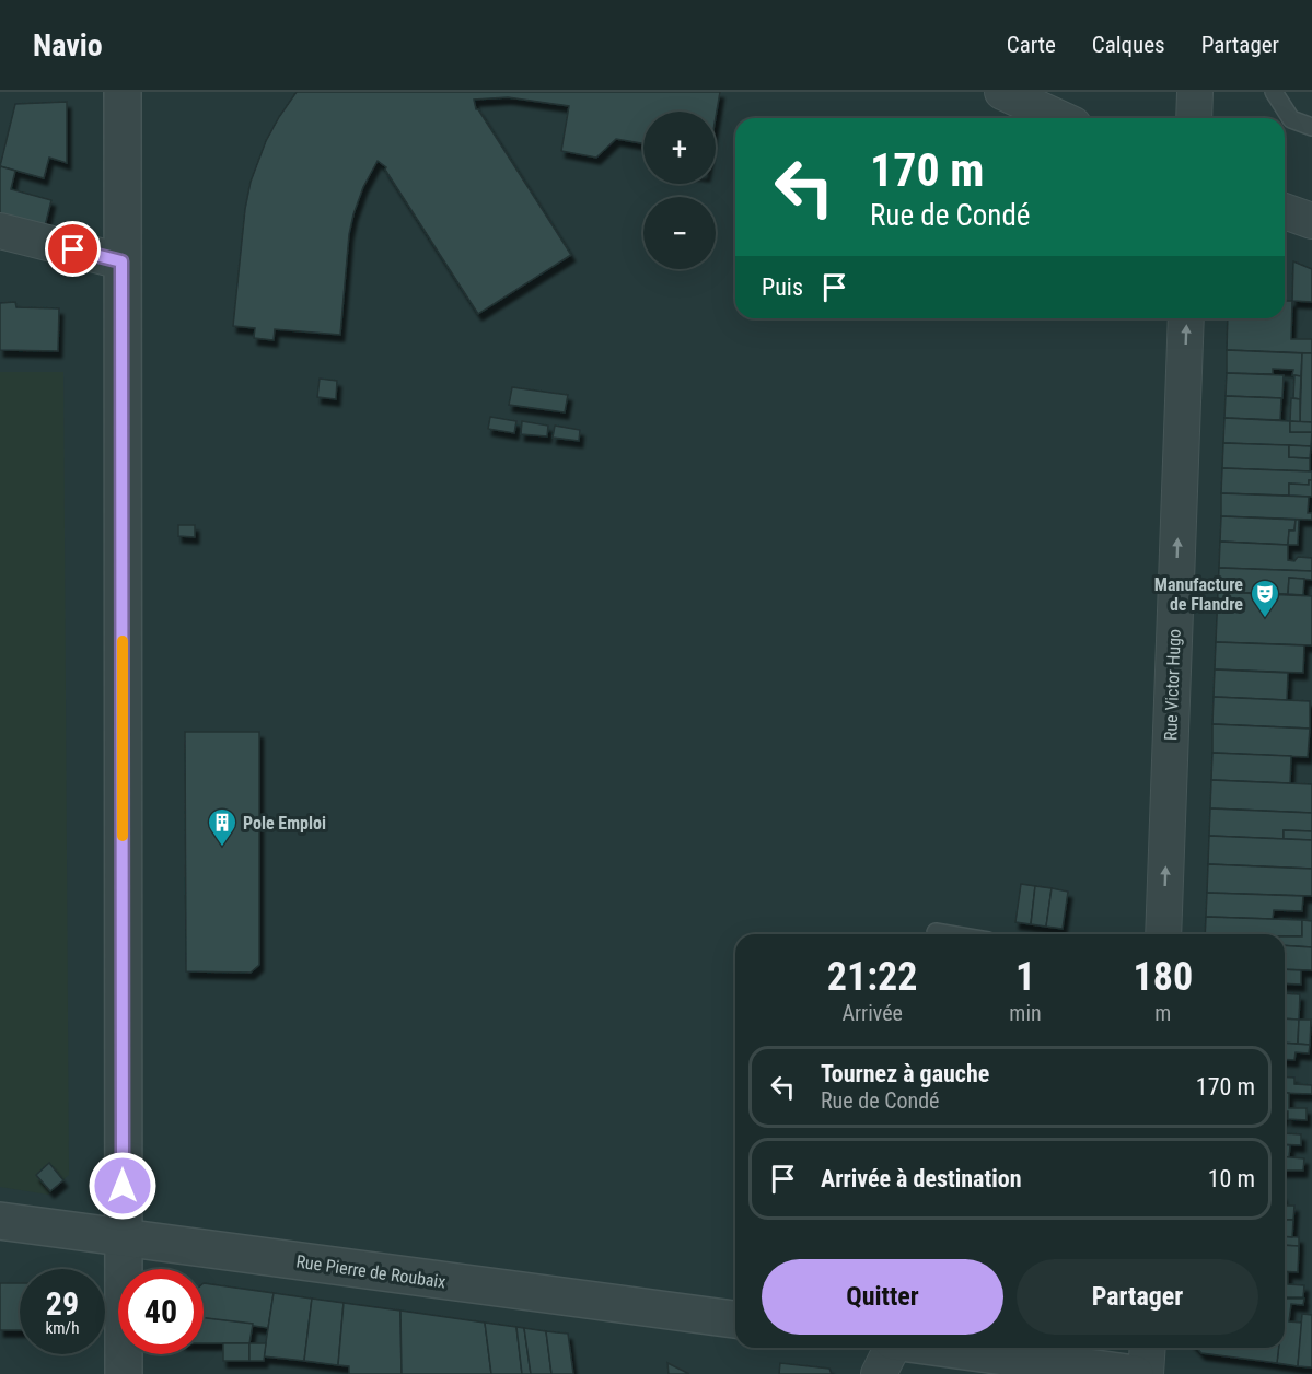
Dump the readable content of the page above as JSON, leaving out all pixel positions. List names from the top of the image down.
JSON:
{
  "streets": {
    "street": ["Rue Victor Hugo", "Rue Pierre de Roubaix"]
  },
  "one_way": ["Rue Victor Hugo"],
  "places": {
    "theatre": ["Manufacture de Flandre"],
    "building": ["Pole Emploi"]
  },
  "page": {
    "header": "Navio",
    "nav": ["Carte", "Calques", "Partager"],
    "map_buttons": ["+", "−"],
    "turn": ["170 m", "Rue de Condé"],
    "then": "Puis",
    "eta": [
      "21:22",
      "Arrivée",
      "1",
      "min",
      "180",
      "m"
    ],
    "list": [
      {
        "name": "Tournez à gauche",
        "note": "Rue de Condé",
        "value": "170 m"
      },
      {
        "name": "Arrivée à destination",
        "value": "10 m"
      }
    ],
    "buttons": ["Quitter", "Partager"],
    "speed": "29 km/h",
    "limit": "40"
  }
}
